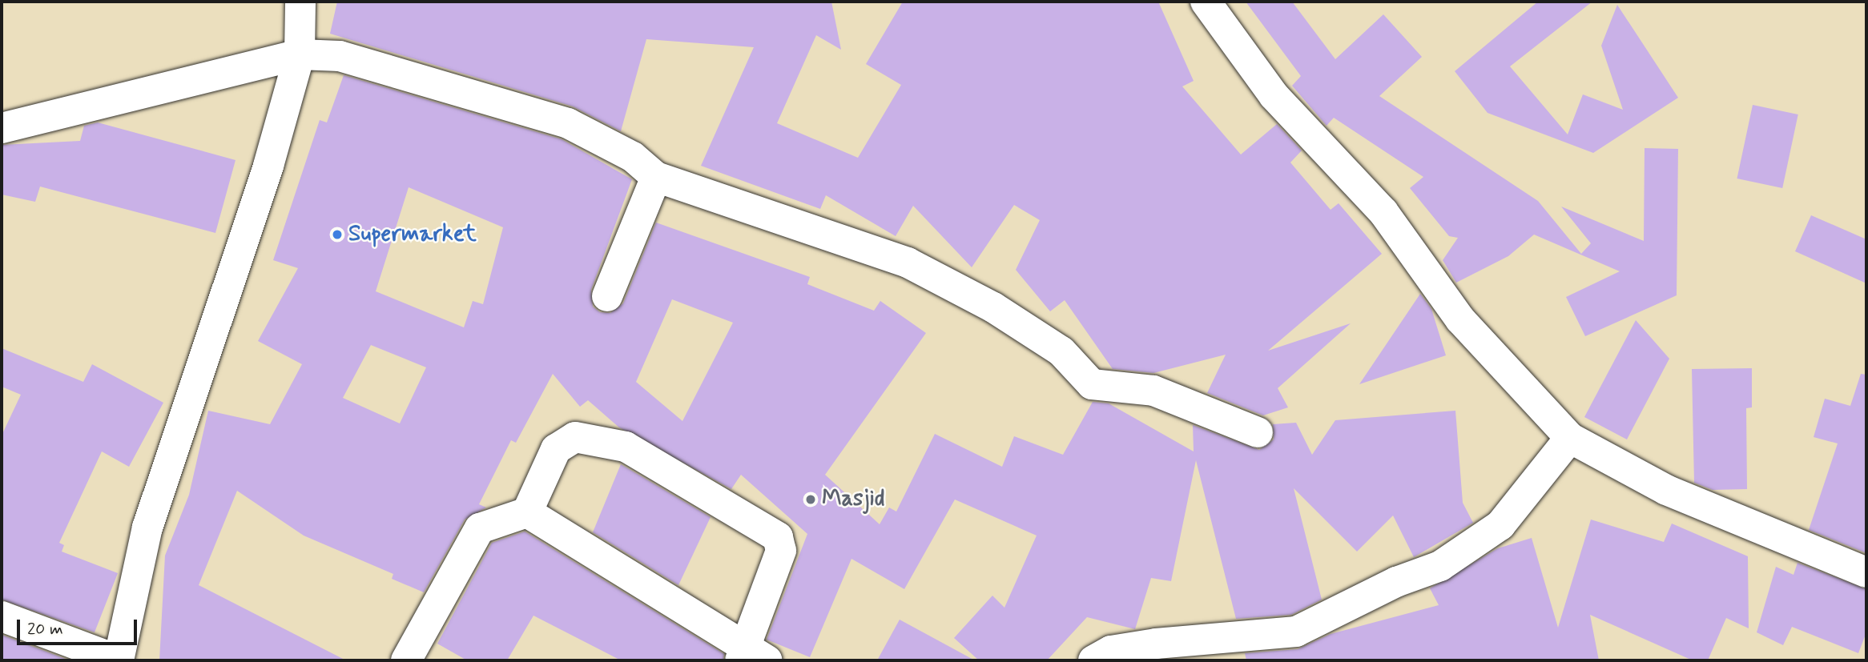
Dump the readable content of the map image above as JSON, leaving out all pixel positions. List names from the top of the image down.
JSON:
{
  "places": ["Supermarket", "Masjid"],
  "scale_bar": "20 m"
}
